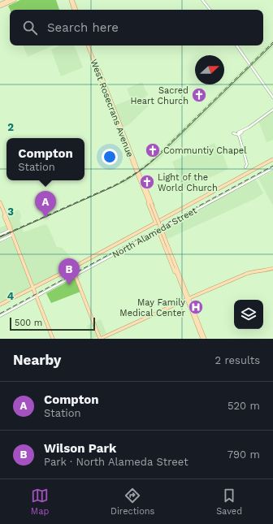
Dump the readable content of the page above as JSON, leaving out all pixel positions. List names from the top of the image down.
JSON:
{
  "streets": {
    "main road": ["West Rosecrans Avenue", "North Alameda Street"]
  },
  "places": {
    "church": ["Sacred Heart Church", "Communtiy Chapel", "Light of the World Church"],
    "hospital": ["May Family Medical Center"]
  },
  "scale_bar": "500 m",
  "north": "right",
  "page": {
    "search": "Search here",
    "popup": ["Compton", "Station"],
    "pins": ["A", "B"],
    "scale": "500 m",
    "heading": ["Nearby", "2 results"],
    "list": [
      {
        "mark": "A",
        "name": "Compton",
        "note": "Station",
        "value": "520 m"
      },
      {
        "mark": "B",
        "name": "Wilson Park",
        "note": "Park · North Alameda Street",
        "value": "790 m"
      }
    ],
    "nav": ["Map", "Directions", "Saved"]
  },
  "grid": {
    "rows": ["2", "3", "4"]
  }
}
